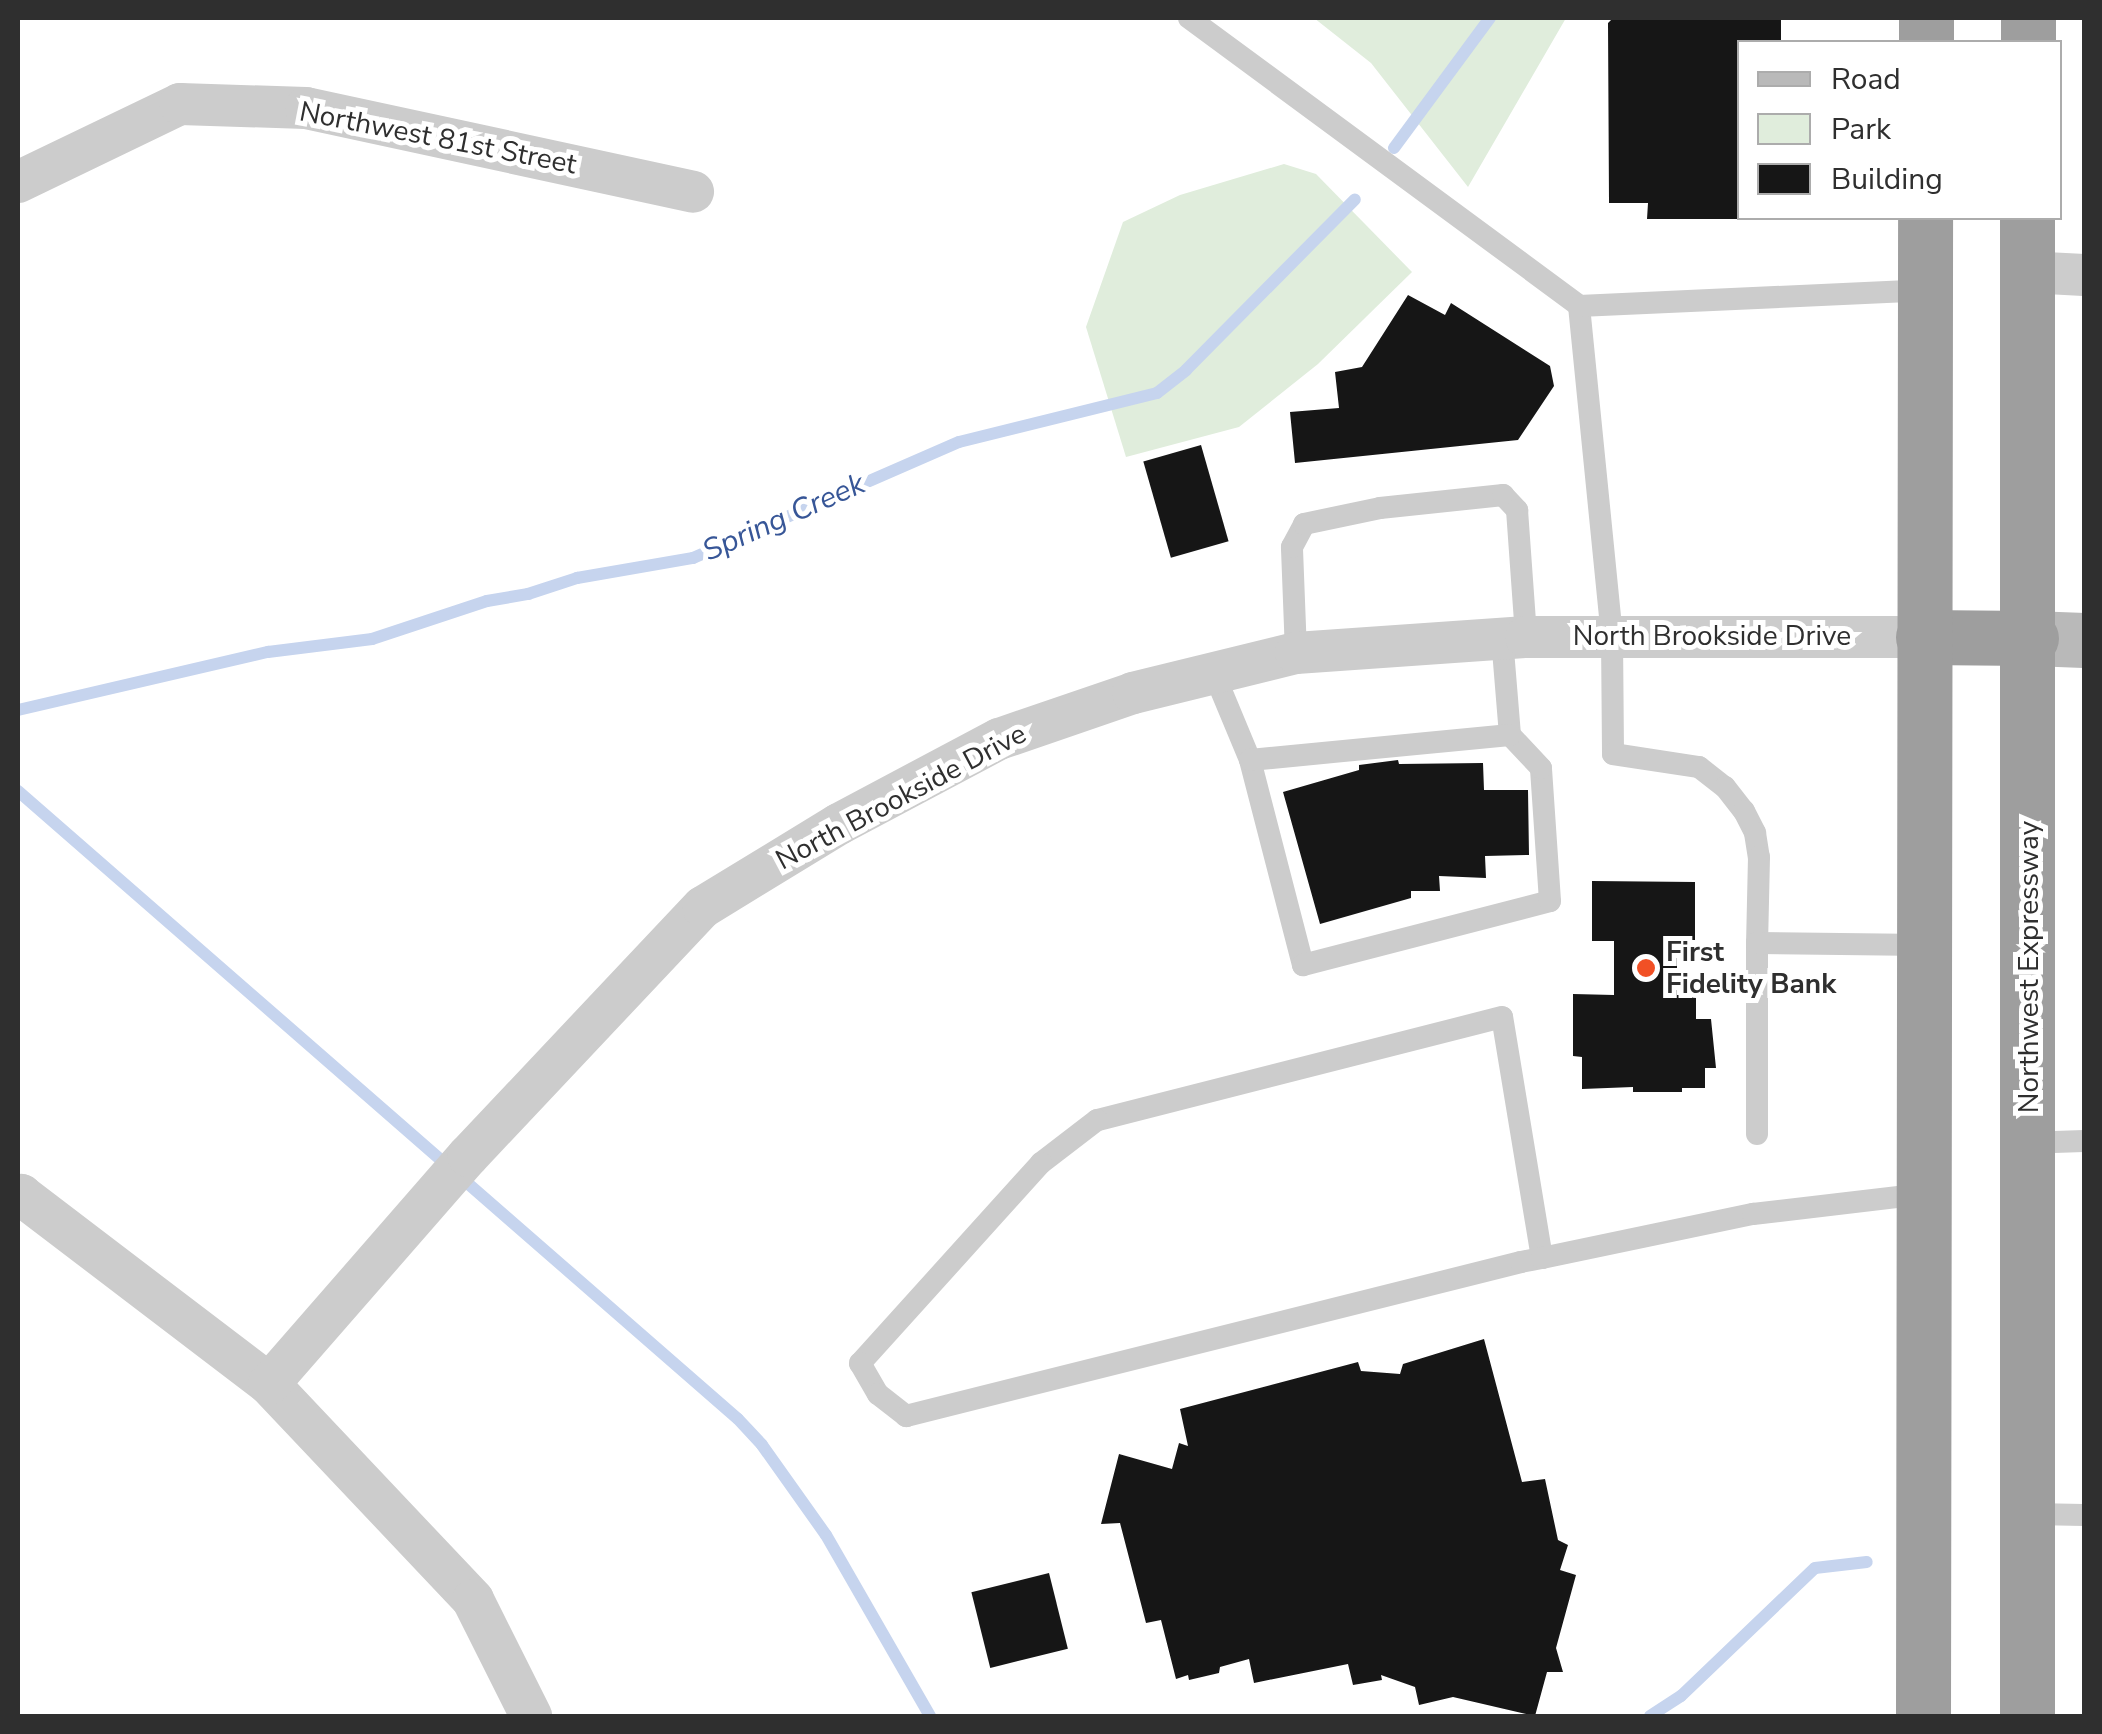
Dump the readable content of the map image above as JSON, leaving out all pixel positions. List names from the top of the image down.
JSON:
{
  "streets": {
    "highway": ["Northwest Expressway"],
    "street": ["Northwest 81st Street", "North Brookside Drive"]
  },
  "water": ["Spring Creek"],
  "places": ["First Fidelity Bank"],
  "legend": ["Road", "Park", "Building"]
}
